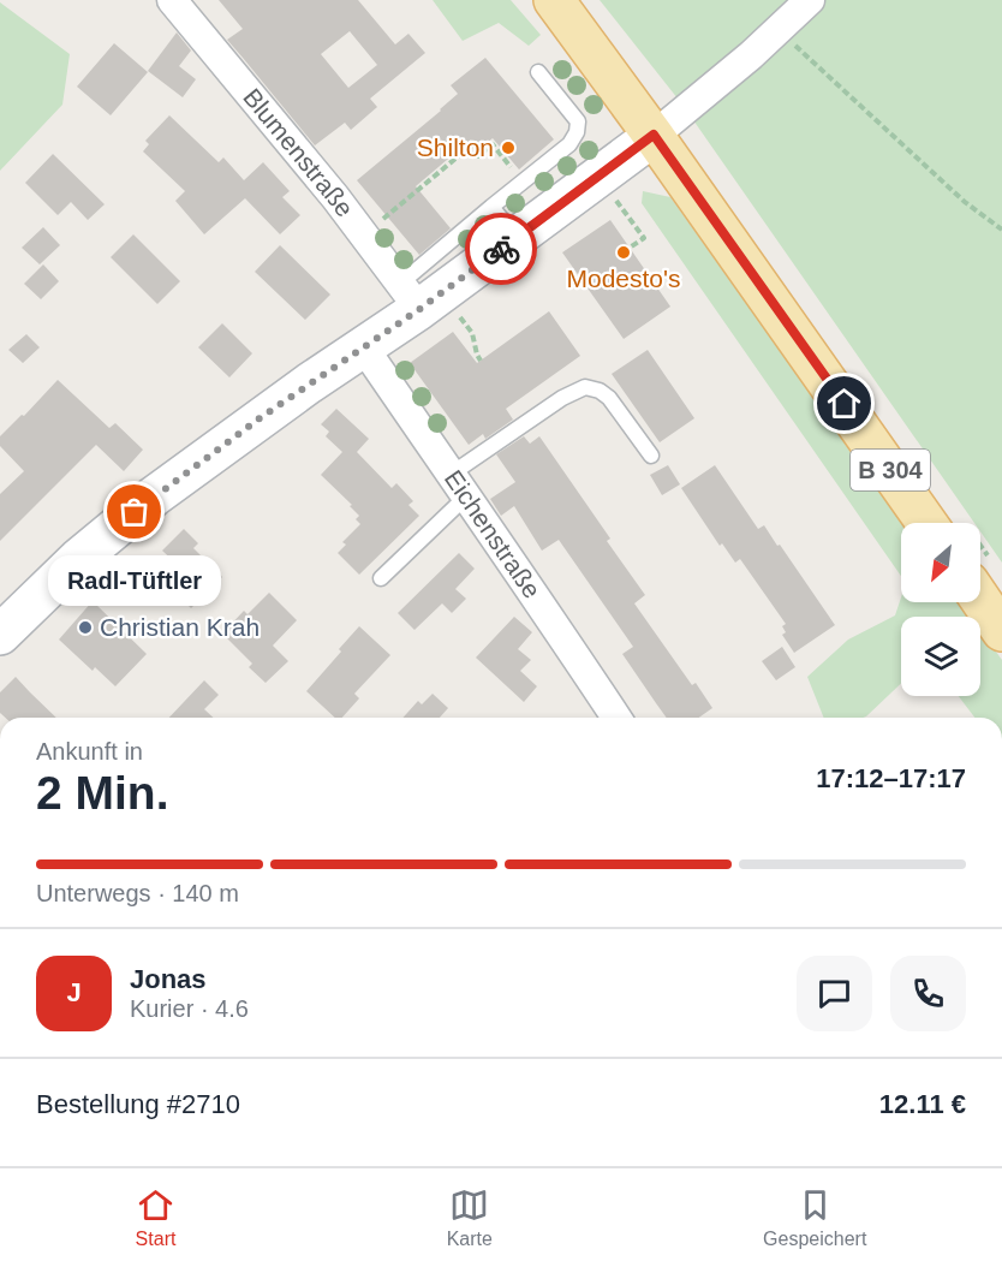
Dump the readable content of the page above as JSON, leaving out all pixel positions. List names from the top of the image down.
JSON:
{
  "streets": {
    "main road": ["B 304"],
    "street": ["Blumenstraße", "Eichenstraße"]
  },
  "places": [
    "Shilton",
    "Modesto's",
    "Radl-Tüftler",
    "Christian Krah"
  ],
  "north": "bottom left",
  "page": {
    "bubble": "Radl-Tüftler",
    "heading": ["2 Min.", "Ankunft in", "17:12–17:17"],
    "panel": [
      "Jonas",
      "Kurier · 4.6",
      "Bestellung #2710",
      "12.11 €"
    ],
    "bar": "Unterwegs · 140 m",
    "round": "J",
    "tabs": ["Start", "Karte", "Gespeichert"]
  }
}
